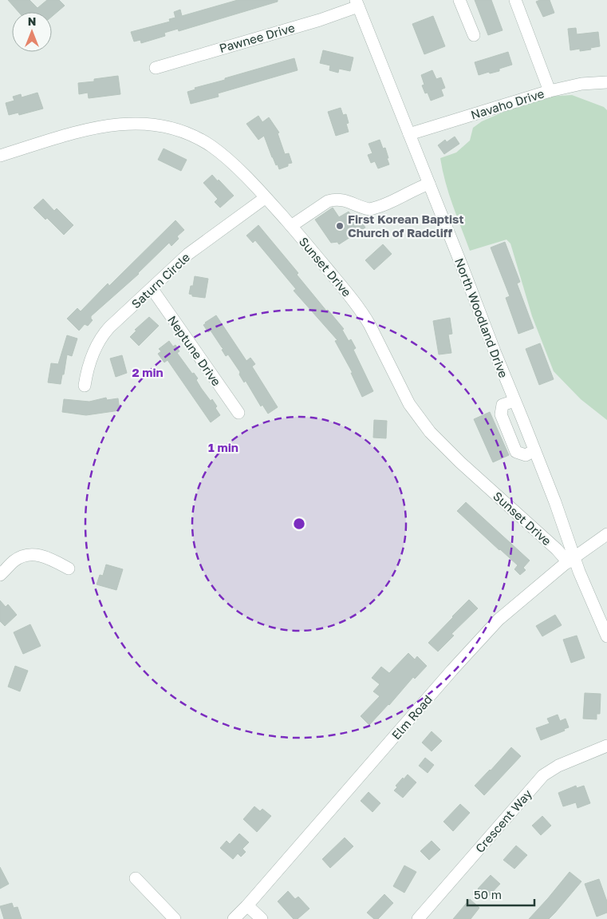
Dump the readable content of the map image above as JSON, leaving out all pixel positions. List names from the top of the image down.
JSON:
{
  "streets": {
    "street": [
      "Pawnee Drive",
      "Navaho Drive",
      "Sunset Drive",
      "Saturn Circle",
      "North Woodland Drive",
      "Neptune Drive",
      "Elm Road",
      "Crescent Way"
    ]
  },
  "crossings": [
    ["Pawnee Drive", "North Woodland Drive"],
    ["Navaho Drive", "North Woodland Drive"],
    ["Sunset Drive", "Saturn Circle"],
    ["Sunset Drive", "North Woodland Drive"],
    ["Sunset Drive", "Elm Road"],
    ["Saturn Circle", "Neptune Drive"],
    ["North Woodland Drive", "Elm Road"]
  ],
  "places": ["First Korean Baptist Church of Radcliff"],
  "scale_bar": "50 m",
  "north": "top",
  "rings": ["2 min", "1 min"]
}
